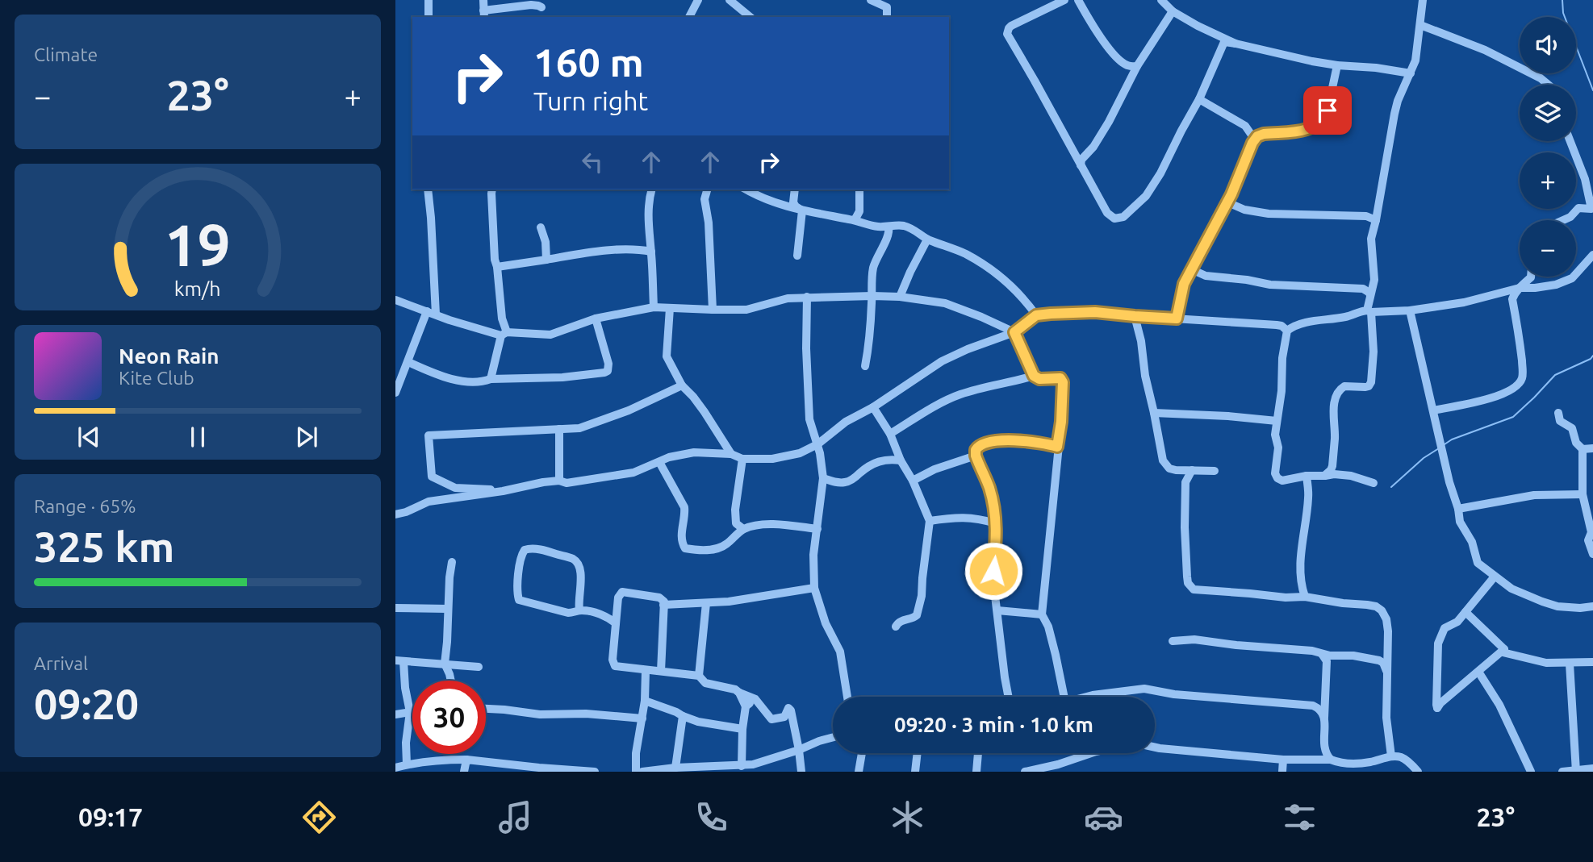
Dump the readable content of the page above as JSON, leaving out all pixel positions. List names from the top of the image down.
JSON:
{
  "page": {
    "tile": [
      "Climate",
      ["Range · 65%", "325 km"],
      ["Arrival", "09:20"]
    ],
    "map_buttons": ["+", "−"],
    "turn": ["160 m", "Turn right"],
    "heat": ["−", "23°", "+"],
    "song": ["Neon Rain", "Kite Club"],
    "limit": "30",
    "trip": "09:20 · 3 min · 1.0 km",
    "tabs": ["09:17", "23°"],
    "gauge": ["19", "km/h"]
  }
}
